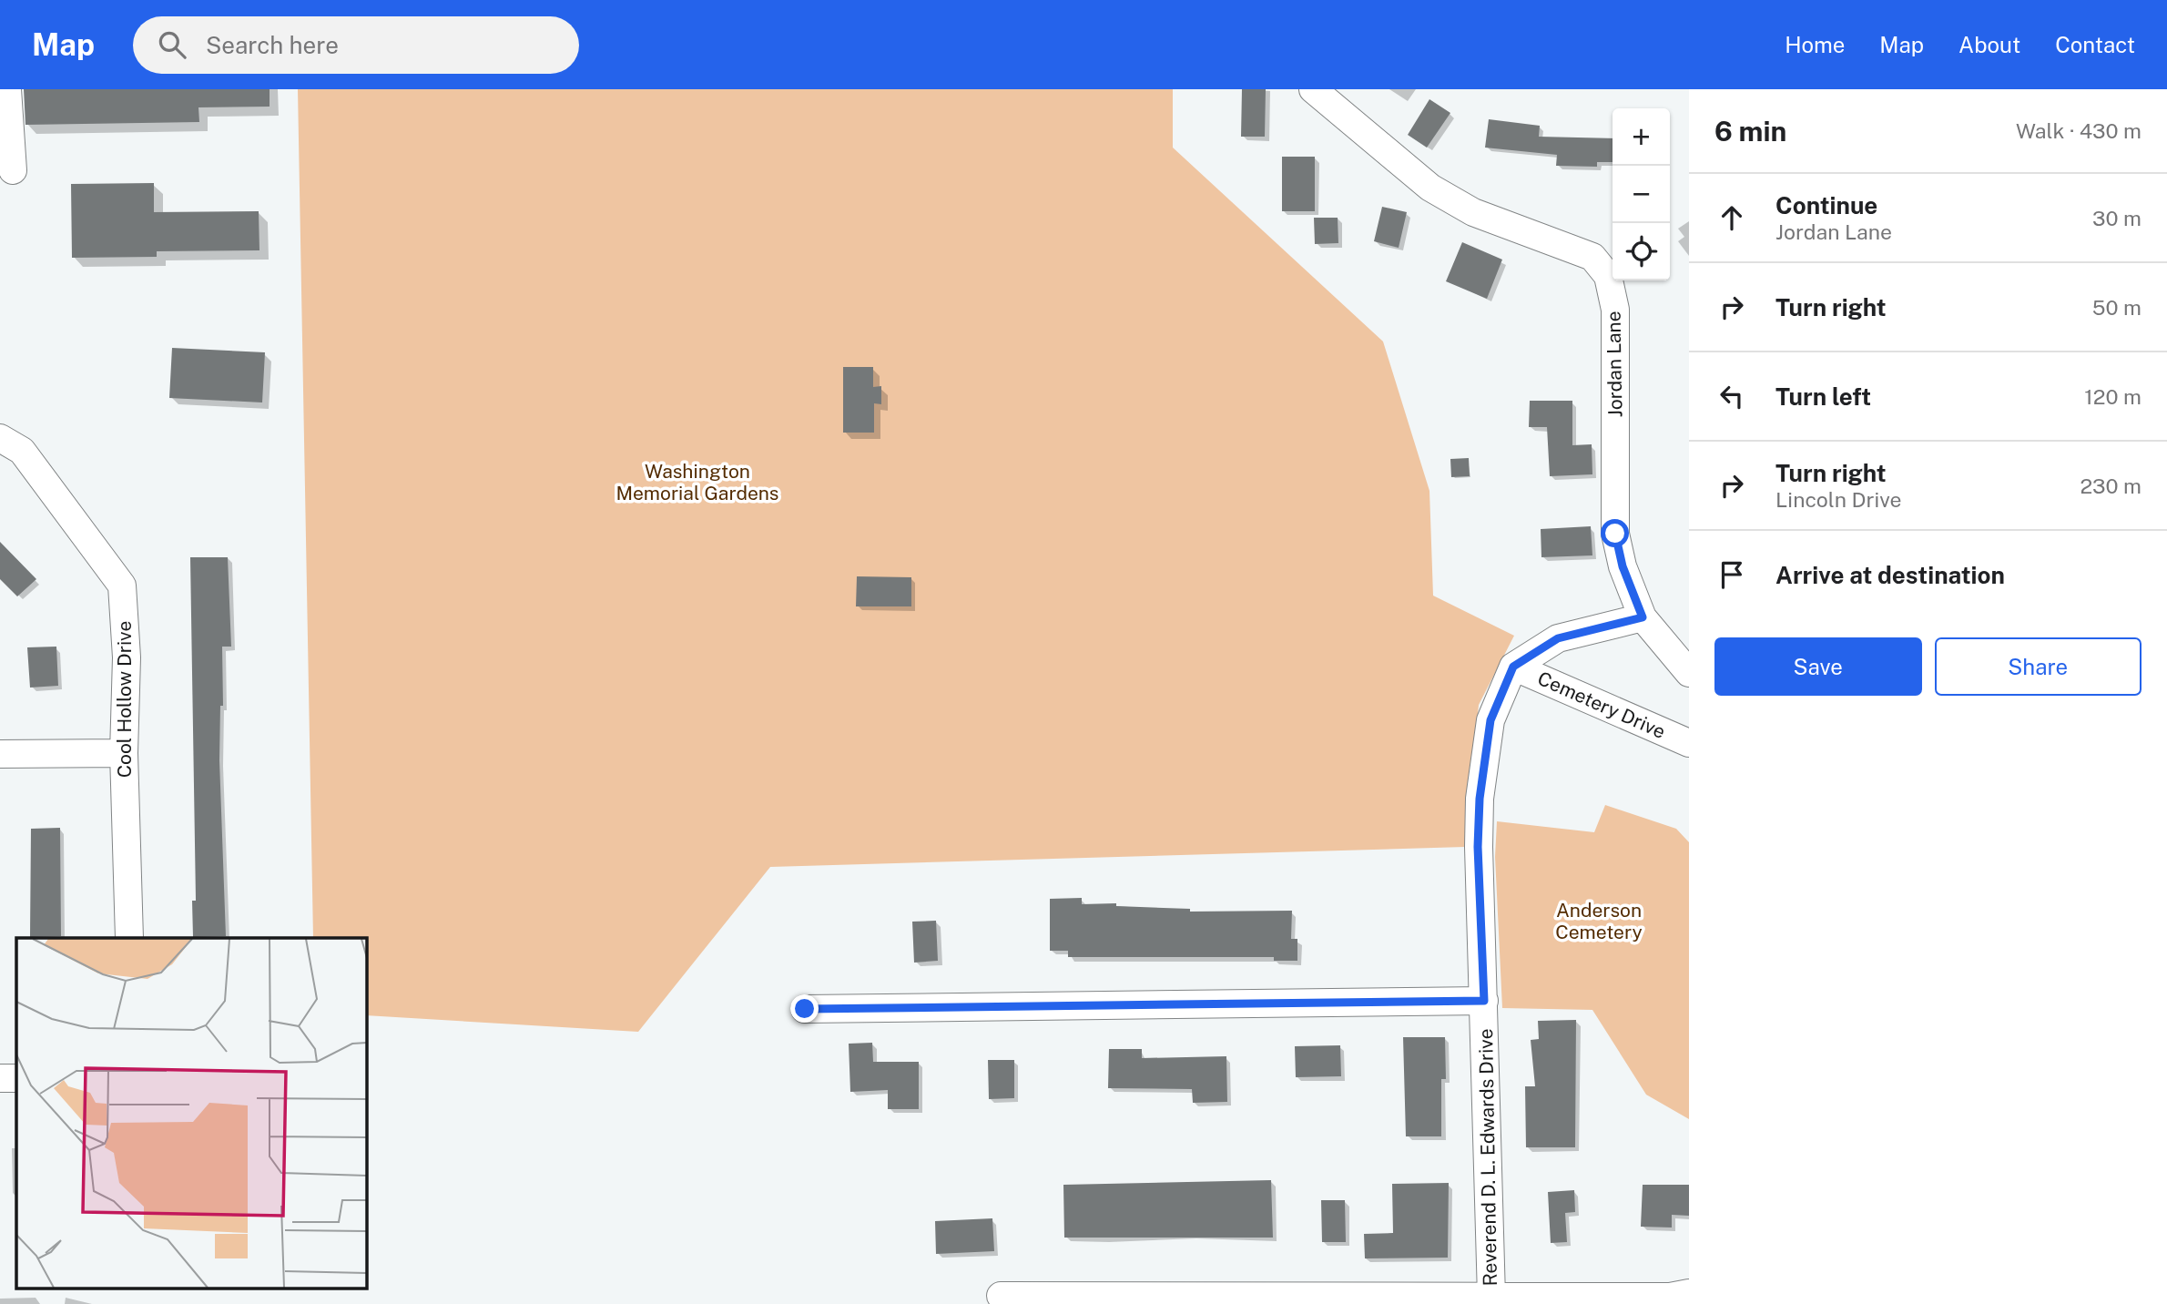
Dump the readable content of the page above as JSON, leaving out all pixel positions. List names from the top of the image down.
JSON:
{
  "streets": {
    "street": [
      "Jordan Lane",
      "Cool Hollow Drive",
      "Cemetery Drive",
      "Reverend D. L. Edwards Drive"
    ]
  },
  "crossings": [
    ["Cemetery Drive", "Reverend D. L. Edwards Drive"]
  ],
  "parks": ["Washington Memorial Gardens", "Anderson Cemetery"],
  "page": {
    "header": "Map",
    "search": "Search here",
    "nav": [
      "Home",
      "Map",
      "About",
      "Contact"
    ],
    "heading": ["6 min", "Walk · 430 m"],
    "map_buttons": ["+", "−"],
    "list": [
      ["Continue", "Jordan Lane", "30 m"],
      ["Turn right", "50 m"],
      ["Turn left", "120 m"],
      ["Turn right", "Lincoln Drive", "230 m"],
      "Arrive at destination"
    ],
    "buttons": ["Save", "Share"]
  }
}
